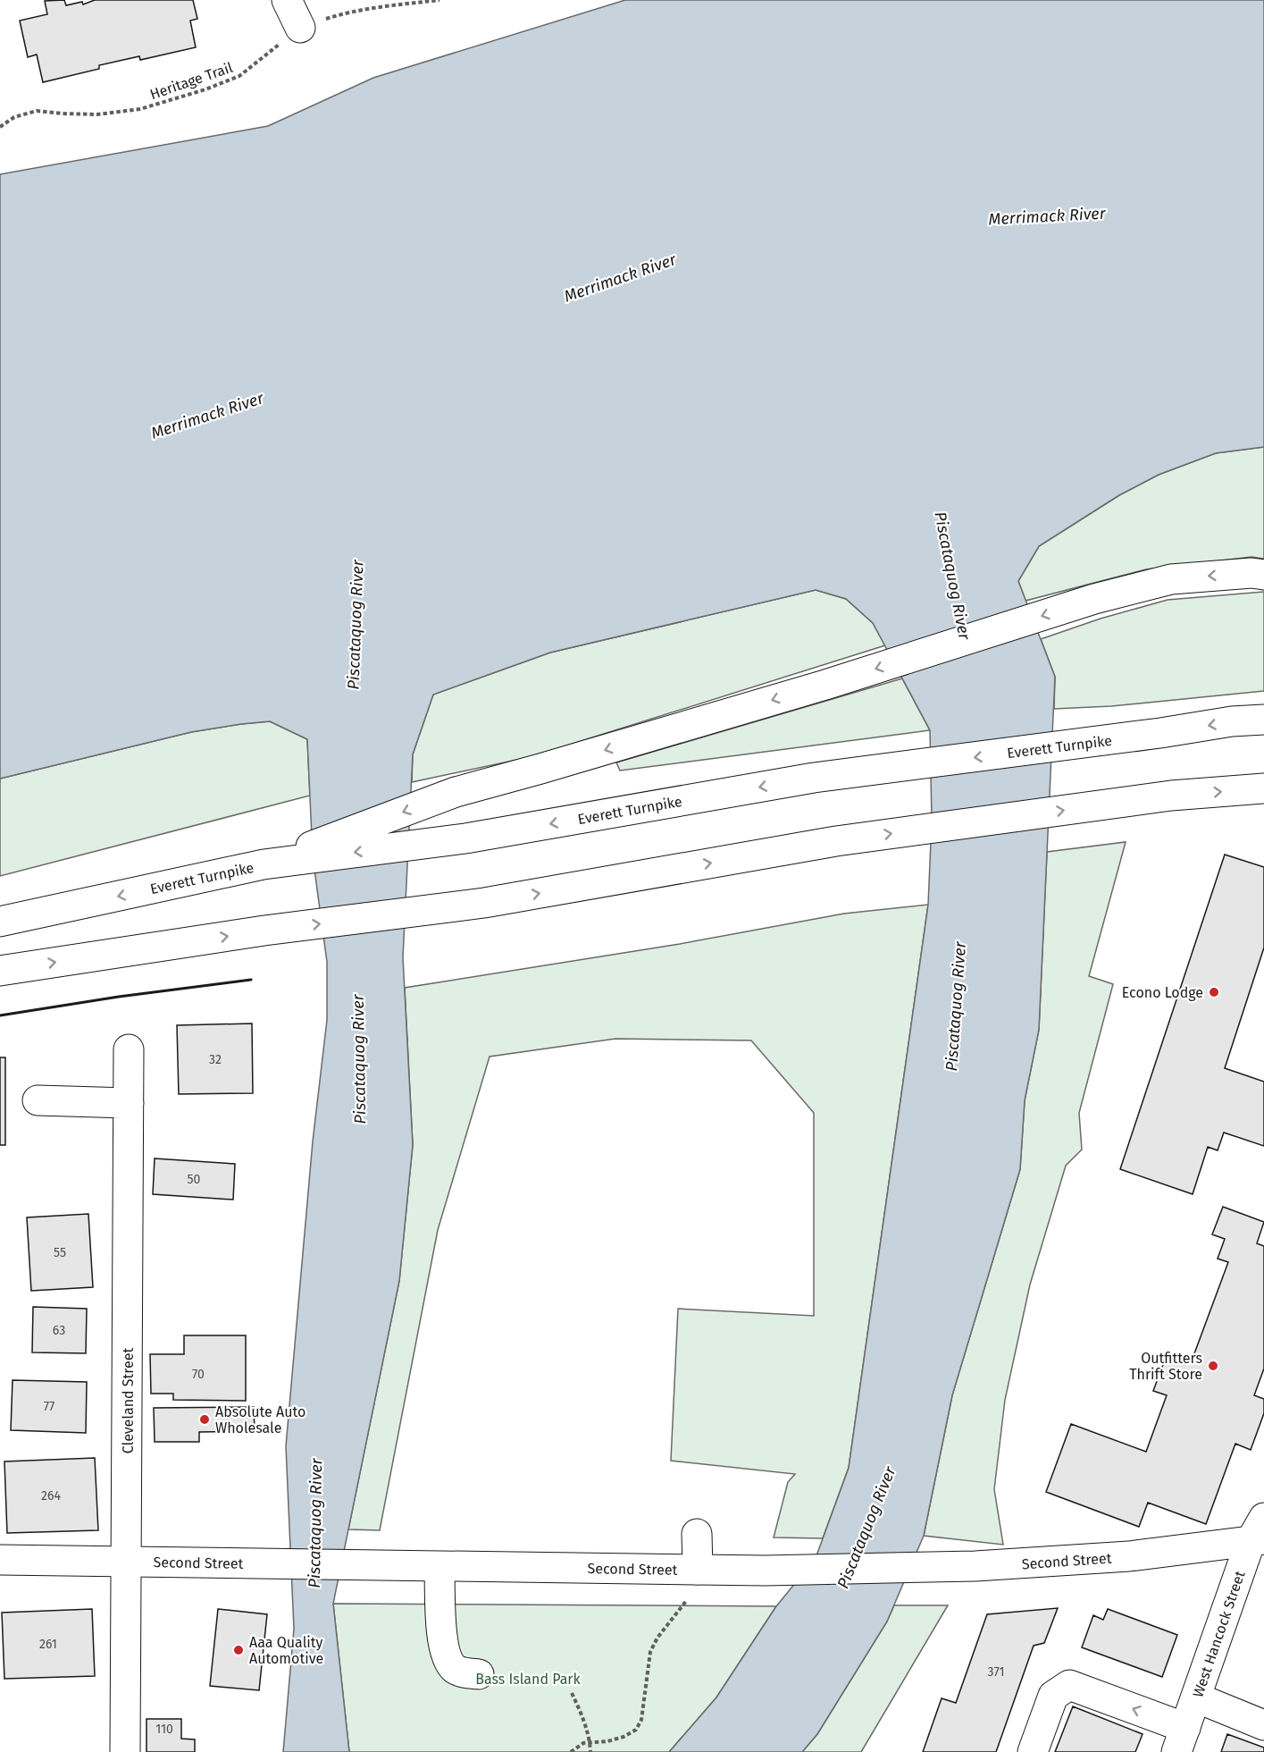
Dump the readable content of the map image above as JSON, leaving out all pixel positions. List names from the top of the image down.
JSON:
{
  "streets": {
    "main road": [
      "Everett Turnpike",
      "Cleveland Street",
      "Second Street",
      "West Hancock Street"
    ],
    "path": ["Heritage Trail"]
  },
  "crossings": [
    ["Cleveland Street", "Second Street"],
    ["Second Street", "West Hancock Street"]
  ],
  "water": ["Merrimack River", "Piscataquog River"],
  "parks": ["Bass Island Park"],
  "places": [
    "Econo Lodge",
    "Outfitters Thrift Store",
    "Absolute Auto Wholesale",
    "Aaa Quality Automotive"
  ],
  "house_numbers": [
    "32",
    "50",
    "55",
    "63",
    "70",
    "77",
    "264",
    "261",
    "371",
    "110"
  ]
}
